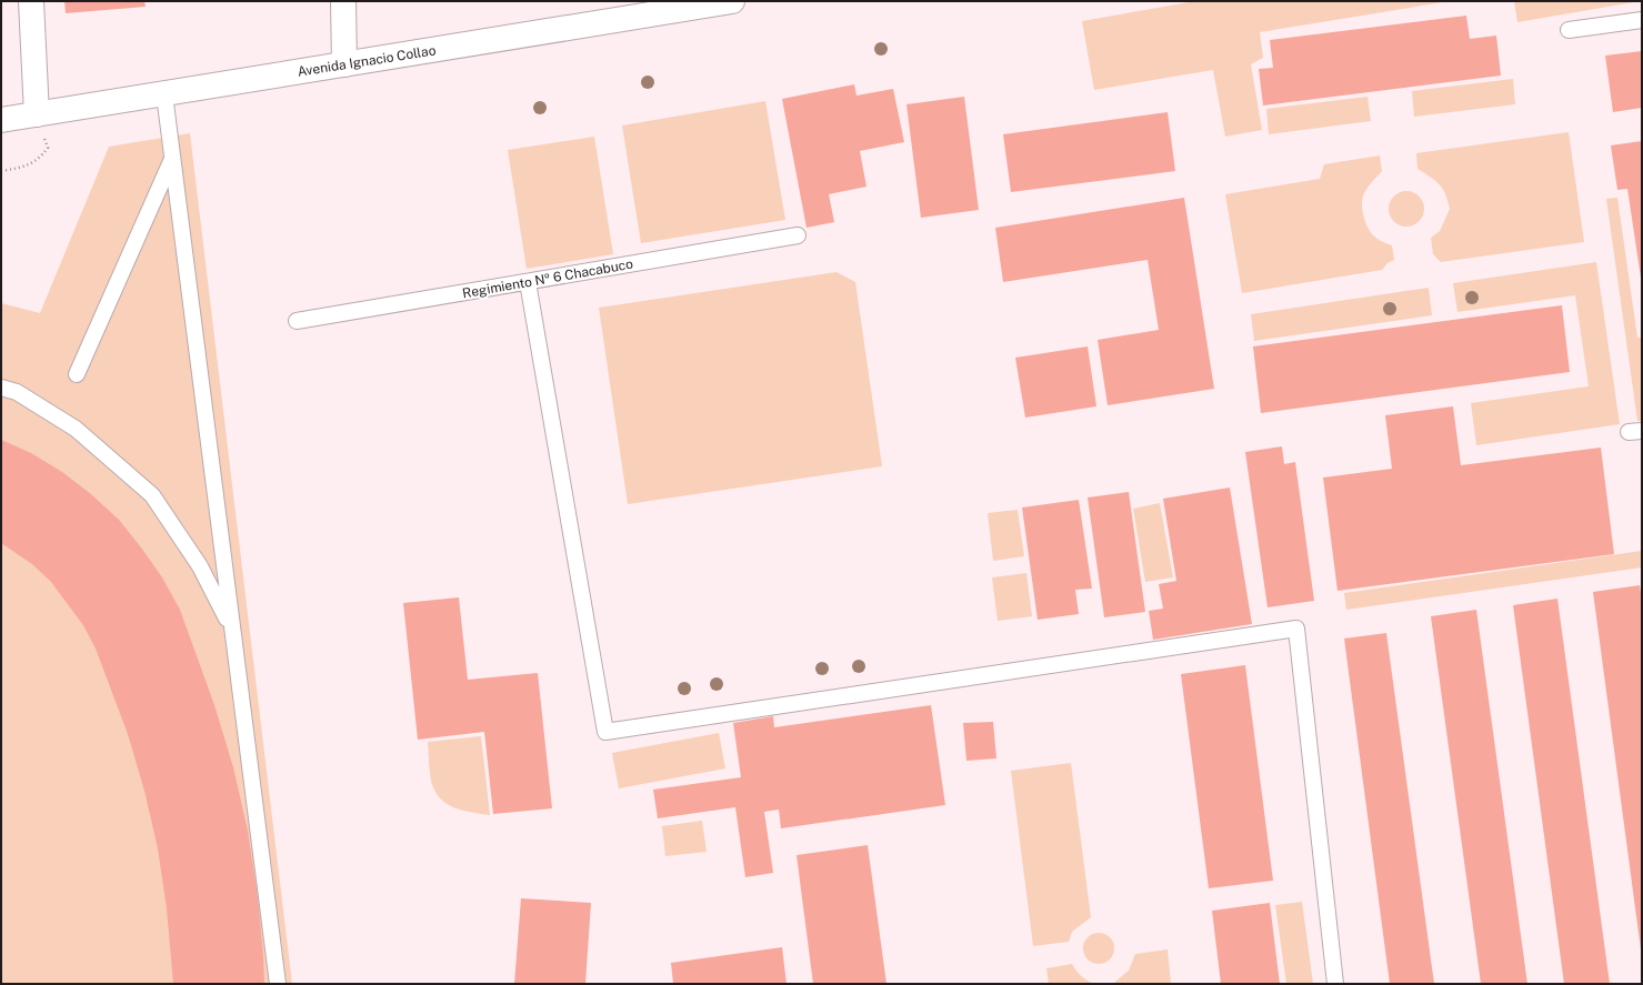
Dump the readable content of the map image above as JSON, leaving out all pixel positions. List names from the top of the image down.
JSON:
{
  "streets": {
    "main road": ["Avenida Ignacio Collao"],
    "lane": ["Regimiento Nº 6 Chacabuco"]
  }
}
